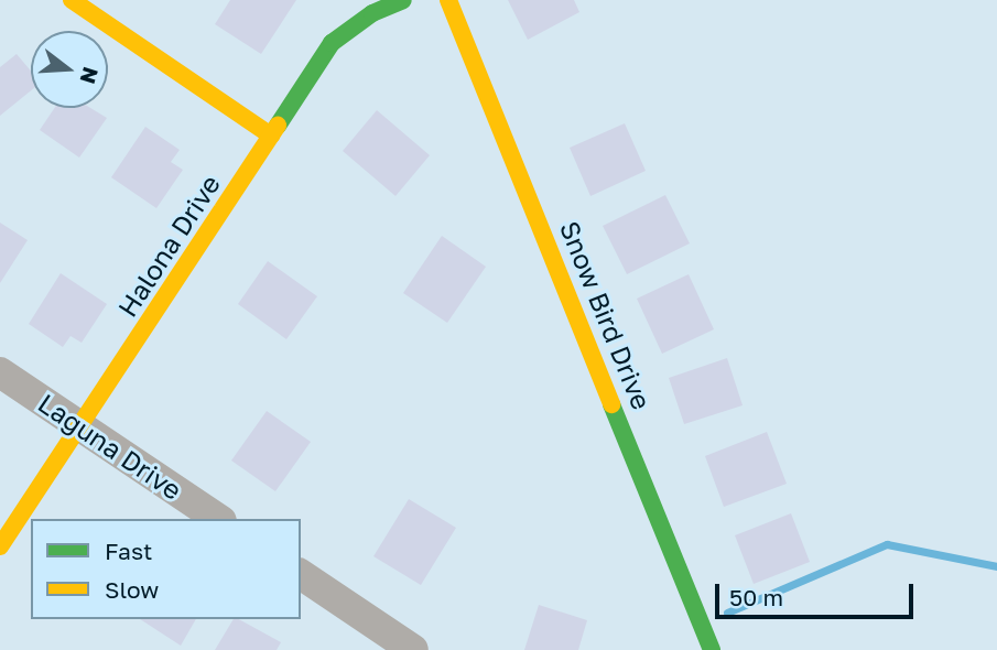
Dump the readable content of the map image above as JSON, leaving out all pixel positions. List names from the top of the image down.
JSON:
{
  "streets": {
    "street": ["Halona Drive", "Snow Bird Drive", "Laguna Drive"]
  },
  "crossings": [
    ["Halona Drive", "Laguna Drive"]
  ],
  "legend": ["Fast", "Slow"],
  "scale_bar": "50 m",
  "north": "right"
}
